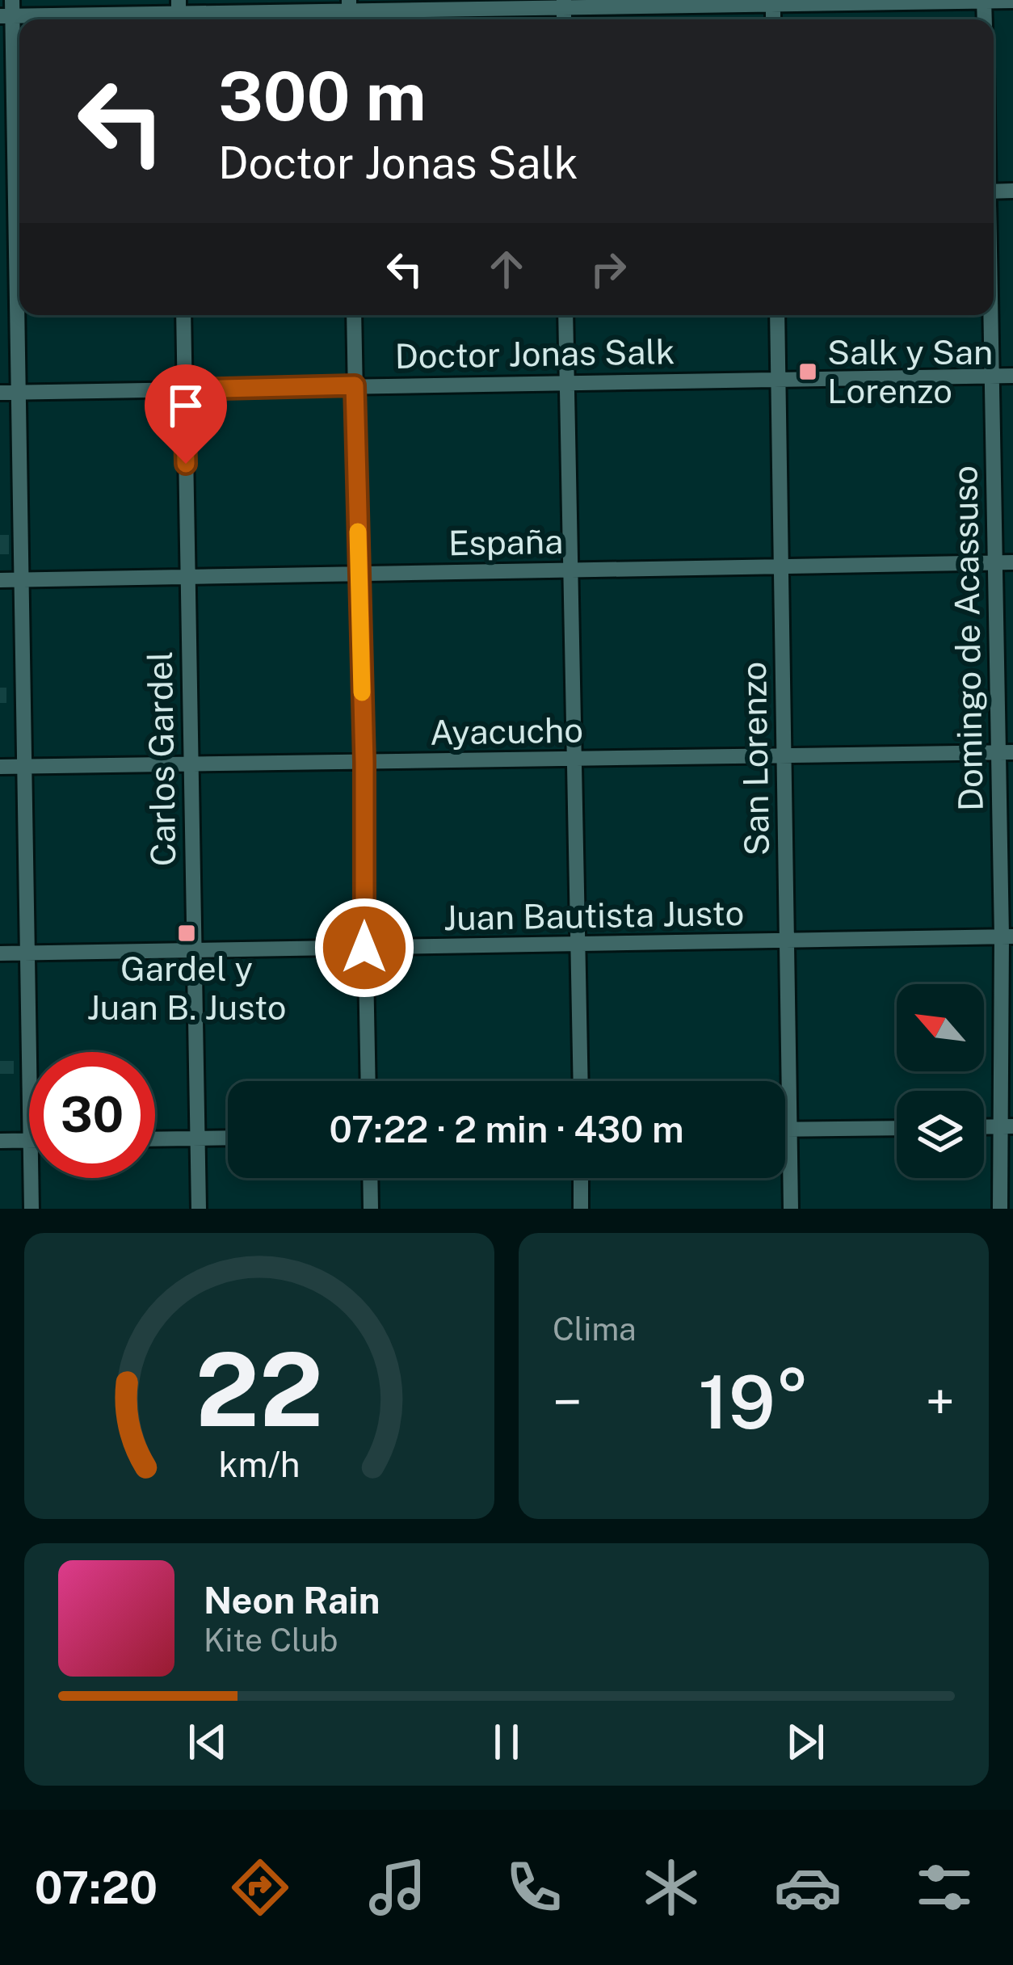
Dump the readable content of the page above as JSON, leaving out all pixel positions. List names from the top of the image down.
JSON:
{
  "streets": {
    "street": [
      "Doctor Jonas Salk",
      "España",
      "Domingo de Acassuso",
      "Ayacucho",
      "Carlos Gardel",
      "San Lorenzo",
      "Juan Bautista Justo"
    ]
  },
  "crossings": [
    ["Doctor Jonas Salk", "Domingo de Acassuso"],
    ["Doctor Jonas Salk", "Carlos Gardel"],
    ["Doctor Jonas Salk", "San Lorenzo"],
    ["España", "Domingo de Acassuso"],
    ["España", "Carlos Gardel"],
    ["España", "San Lorenzo"],
    ["Domingo de Acassuso", "Ayacucho"],
    ["Domingo de Acassuso", "Juan Bautista Justo"],
    ["Ayacucho", "Carlos Gardel"],
    ["Ayacucho", "San Lorenzo"],
    ["Carlos Gardel", "Juan Bautista Justo"],
    ["San Lorenzo", "Juan Bautista Justo"]
  ],
  "places": {
    "transit": ["Salk y San Lorenzo", "Gardel y Juan B. Justo"]
  },
  "north": "top left",
  "page": {
    "turn": ["300 m", "Doctor Jonas Salk"],
    "limit": "30",
    "trip": "07:22 · 2 min · 430 m",
    "tile": "Clima",
    "heat": ["−", "19°", "+"],
    "song": ["Neon Rain", "Kite Club"],
    "tabs": "07:20",
    "gauge": ["22", "km/h"]
  }
}
